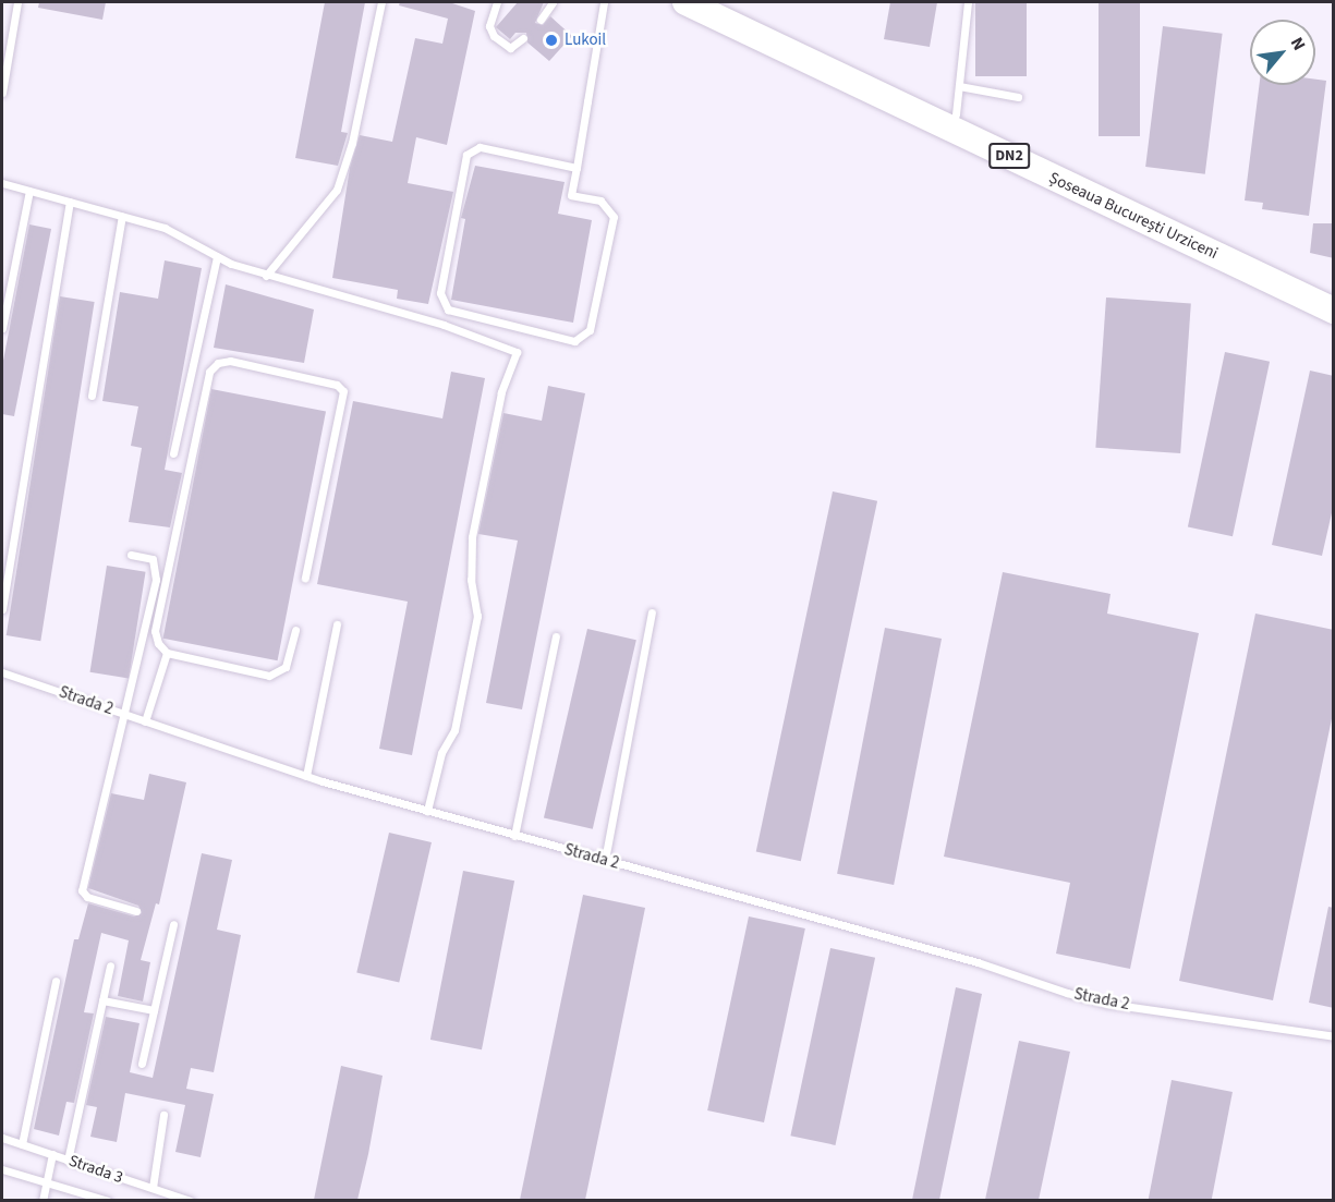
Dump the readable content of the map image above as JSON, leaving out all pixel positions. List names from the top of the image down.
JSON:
{
  "streets": {
    "highway": ["DN2", "Șoseaua București Urziceni"],
    "lane": ["Strada 2", "Strada 3"]
  },
  "places": ["Lukoil"],
  "north": "top right"
}
